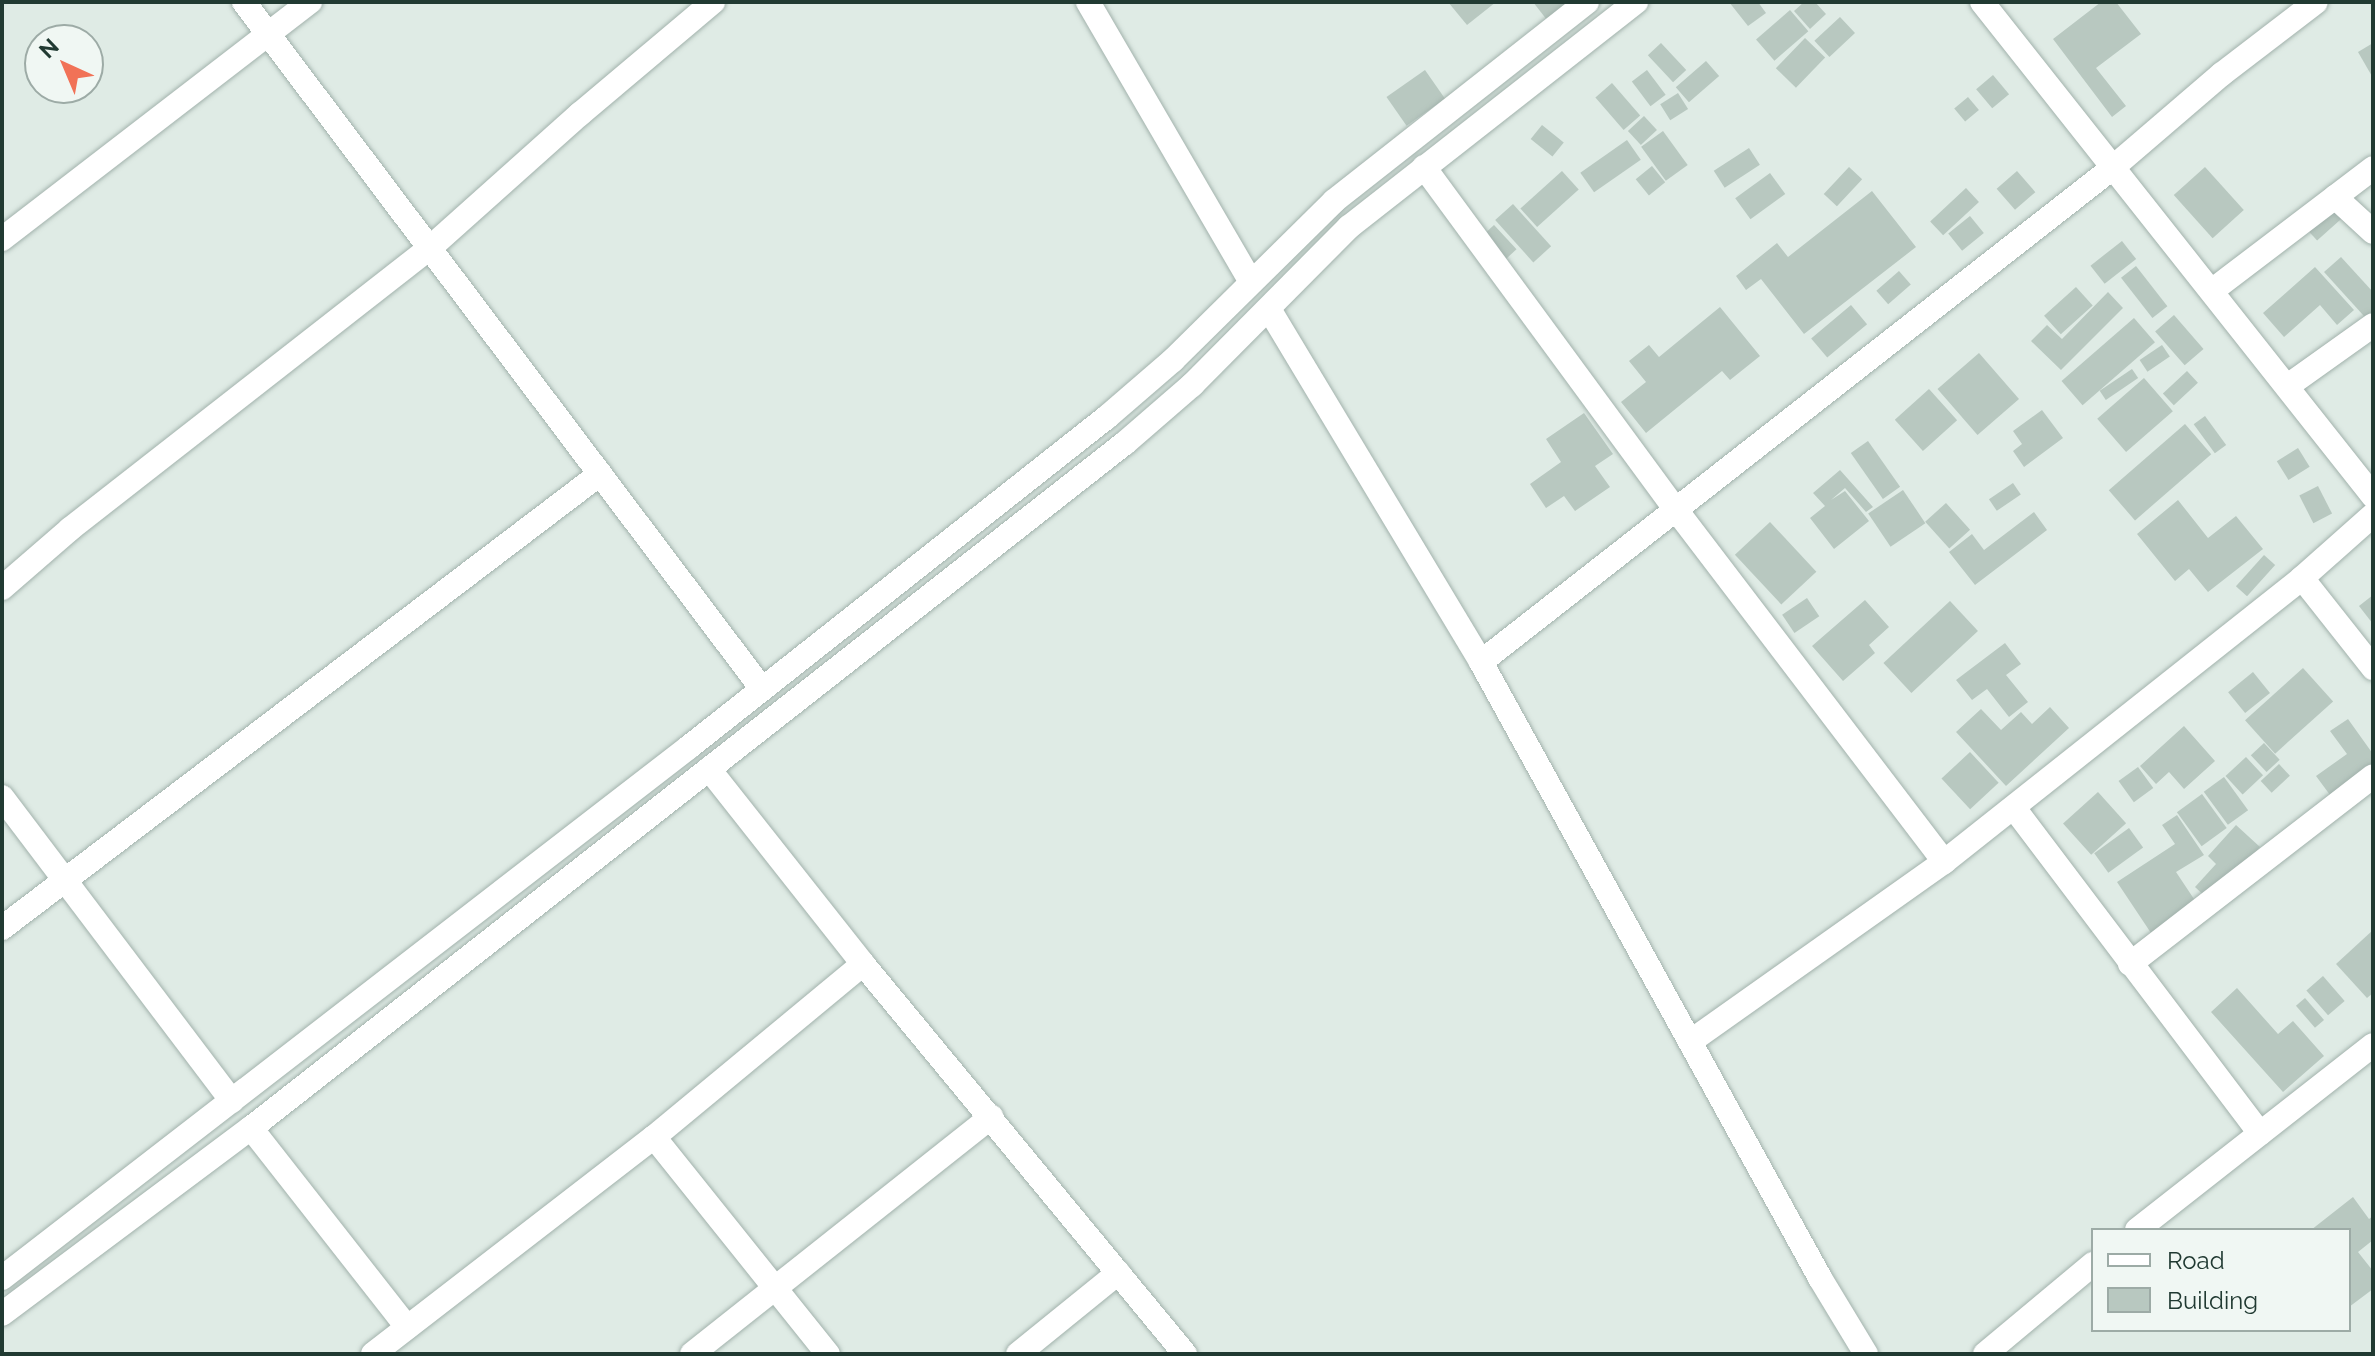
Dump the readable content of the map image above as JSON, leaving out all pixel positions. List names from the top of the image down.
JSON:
{
  "legend": ["Road", "Building"],
  "north": "top left"
}
